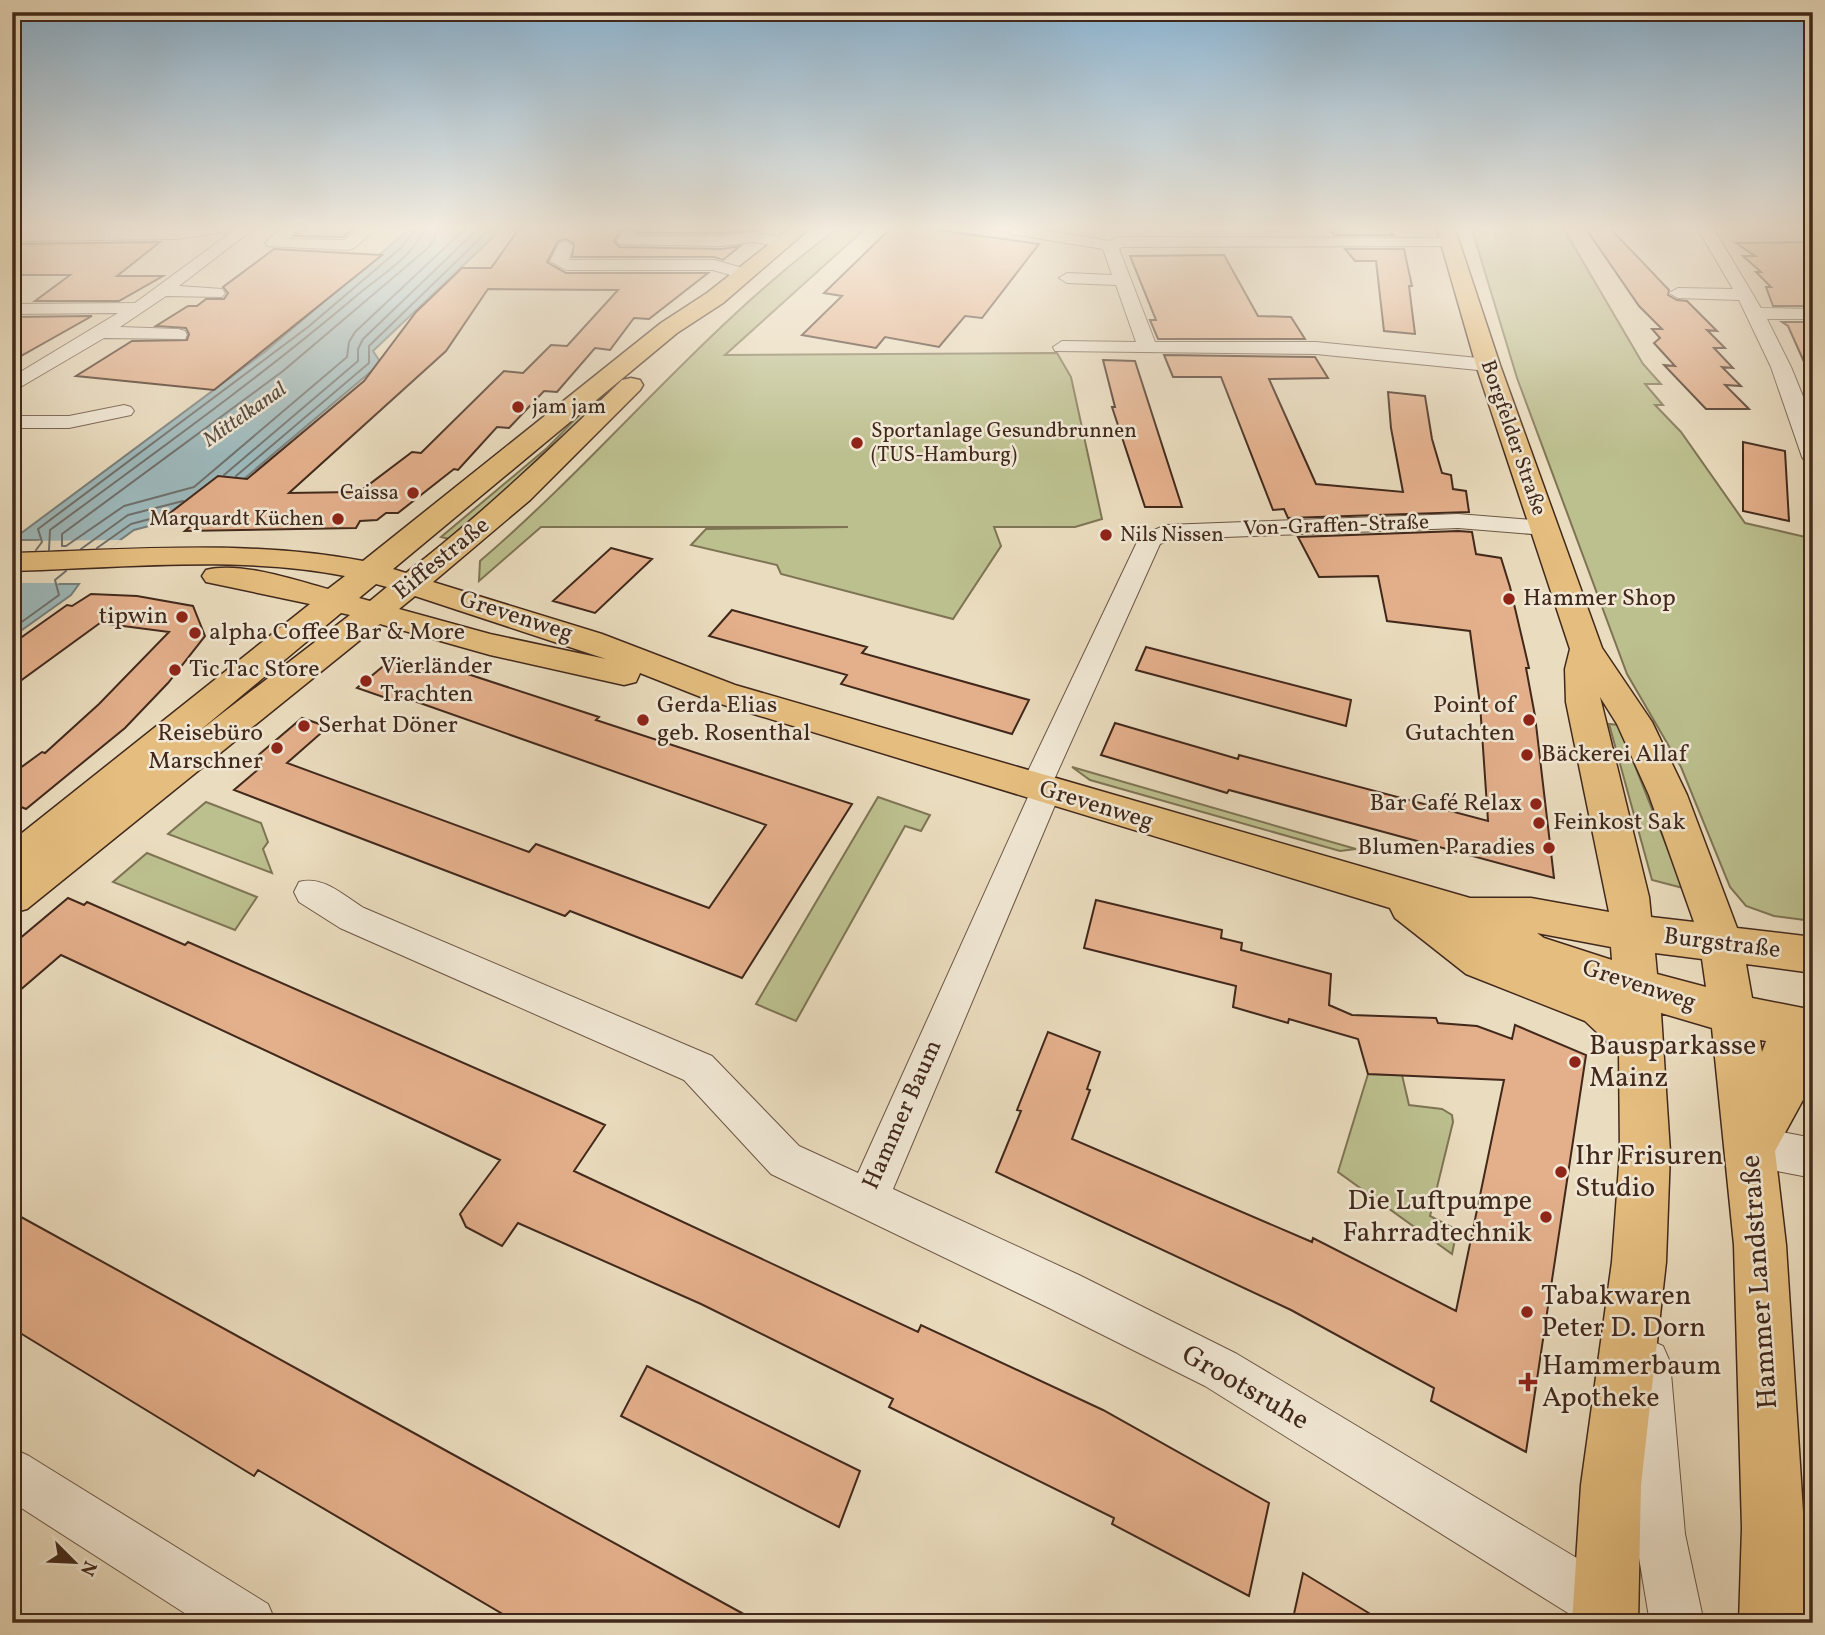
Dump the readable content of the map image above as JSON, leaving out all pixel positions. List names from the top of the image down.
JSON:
{
  "streets": {
    "main road": [
      "Borgfelder Straße",
      "Eiffestraße",
      "Grevenweg",
      "Burgstraße",
      "Hammer Landstraße"
    ],
    "street": ["Von-Graffen-Straße", "Hammer Baum", "Grootsruhe"]
  },
  "crossings": [
    ["Borgfelder Straße", "Von-Graffen-Straße"],
    ["Borgfelder Straße", "Grevenweg"],
    ["Borgfelder Straße", "Burgstraße"],
    ["Borgfelder Straße", "Hammer Landstraße"],
    ["Von-Graffen-Straße", "Grevenweg"],
    ["Von-Graffen-Straße", "Hammer Baum"],
    ["Eiffestraße", "Grevenweg"],
    ["Grevenweg", "Burgstraße"],
    ["Grevenweg", "Hammer Baum"],
    ["Grevenweg", "Hammer Landstraße"],
    ["Burgstraße", "Hammer Landstraße"],
    ["Hammer Baum", "Grootsruhe"]
  ],
  "water": ["Mittelkanal"],
  "places": {
    "other": [
      "jam jam",
      "Sportanlage Gesundbrunnen (TUS-Hamburg)",
      "Caissa",
      "Marquardt Küchen",
      "Nils Nissen",
      "Hammer Shop",
      "tipwin",
      "alpha Coffee Bar & More",
      "Tic Tac Store",
      "Vierländer Trachten",
      "Gerda Elias geb. Rosenthal",
      "Point of Gutachten",
      "Serhat Döner",
      "Reisebüro Marschner",
      "Bäckerei Allaf",
      "Bar Café Relax",
      "Feinkost Sak",
      "Blumen Paradies",
      "Bausparkasse Mainz",
      "Ihr Frisuren Studio",
      "Die Luftpumpe Fahrradtechnik",
      "Tabakwaren Peter D. Dorn"
    ],
    "health": ["Hammerbaum Apotheke"]
  },
  "north": "bottom right"
}
